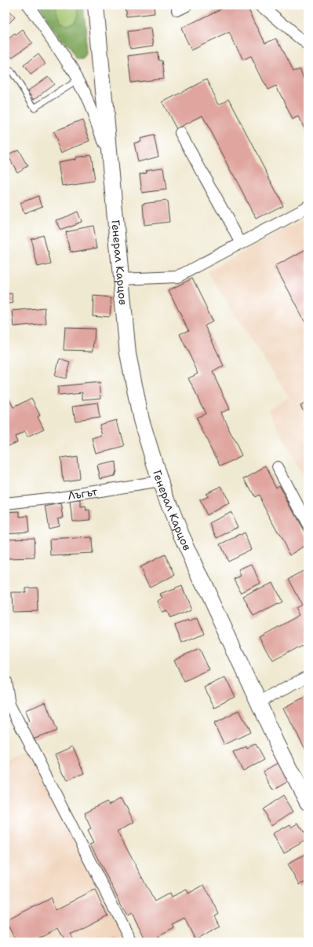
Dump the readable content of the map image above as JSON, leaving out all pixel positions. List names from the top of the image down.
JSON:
{
  "streets": {
    "main road": ["Генерал Карцов"],
    "street": ["Лъгът"]
  },
  "crossings": [
    ["Генерал Карцов", "Лъгът"]
  ]
}
